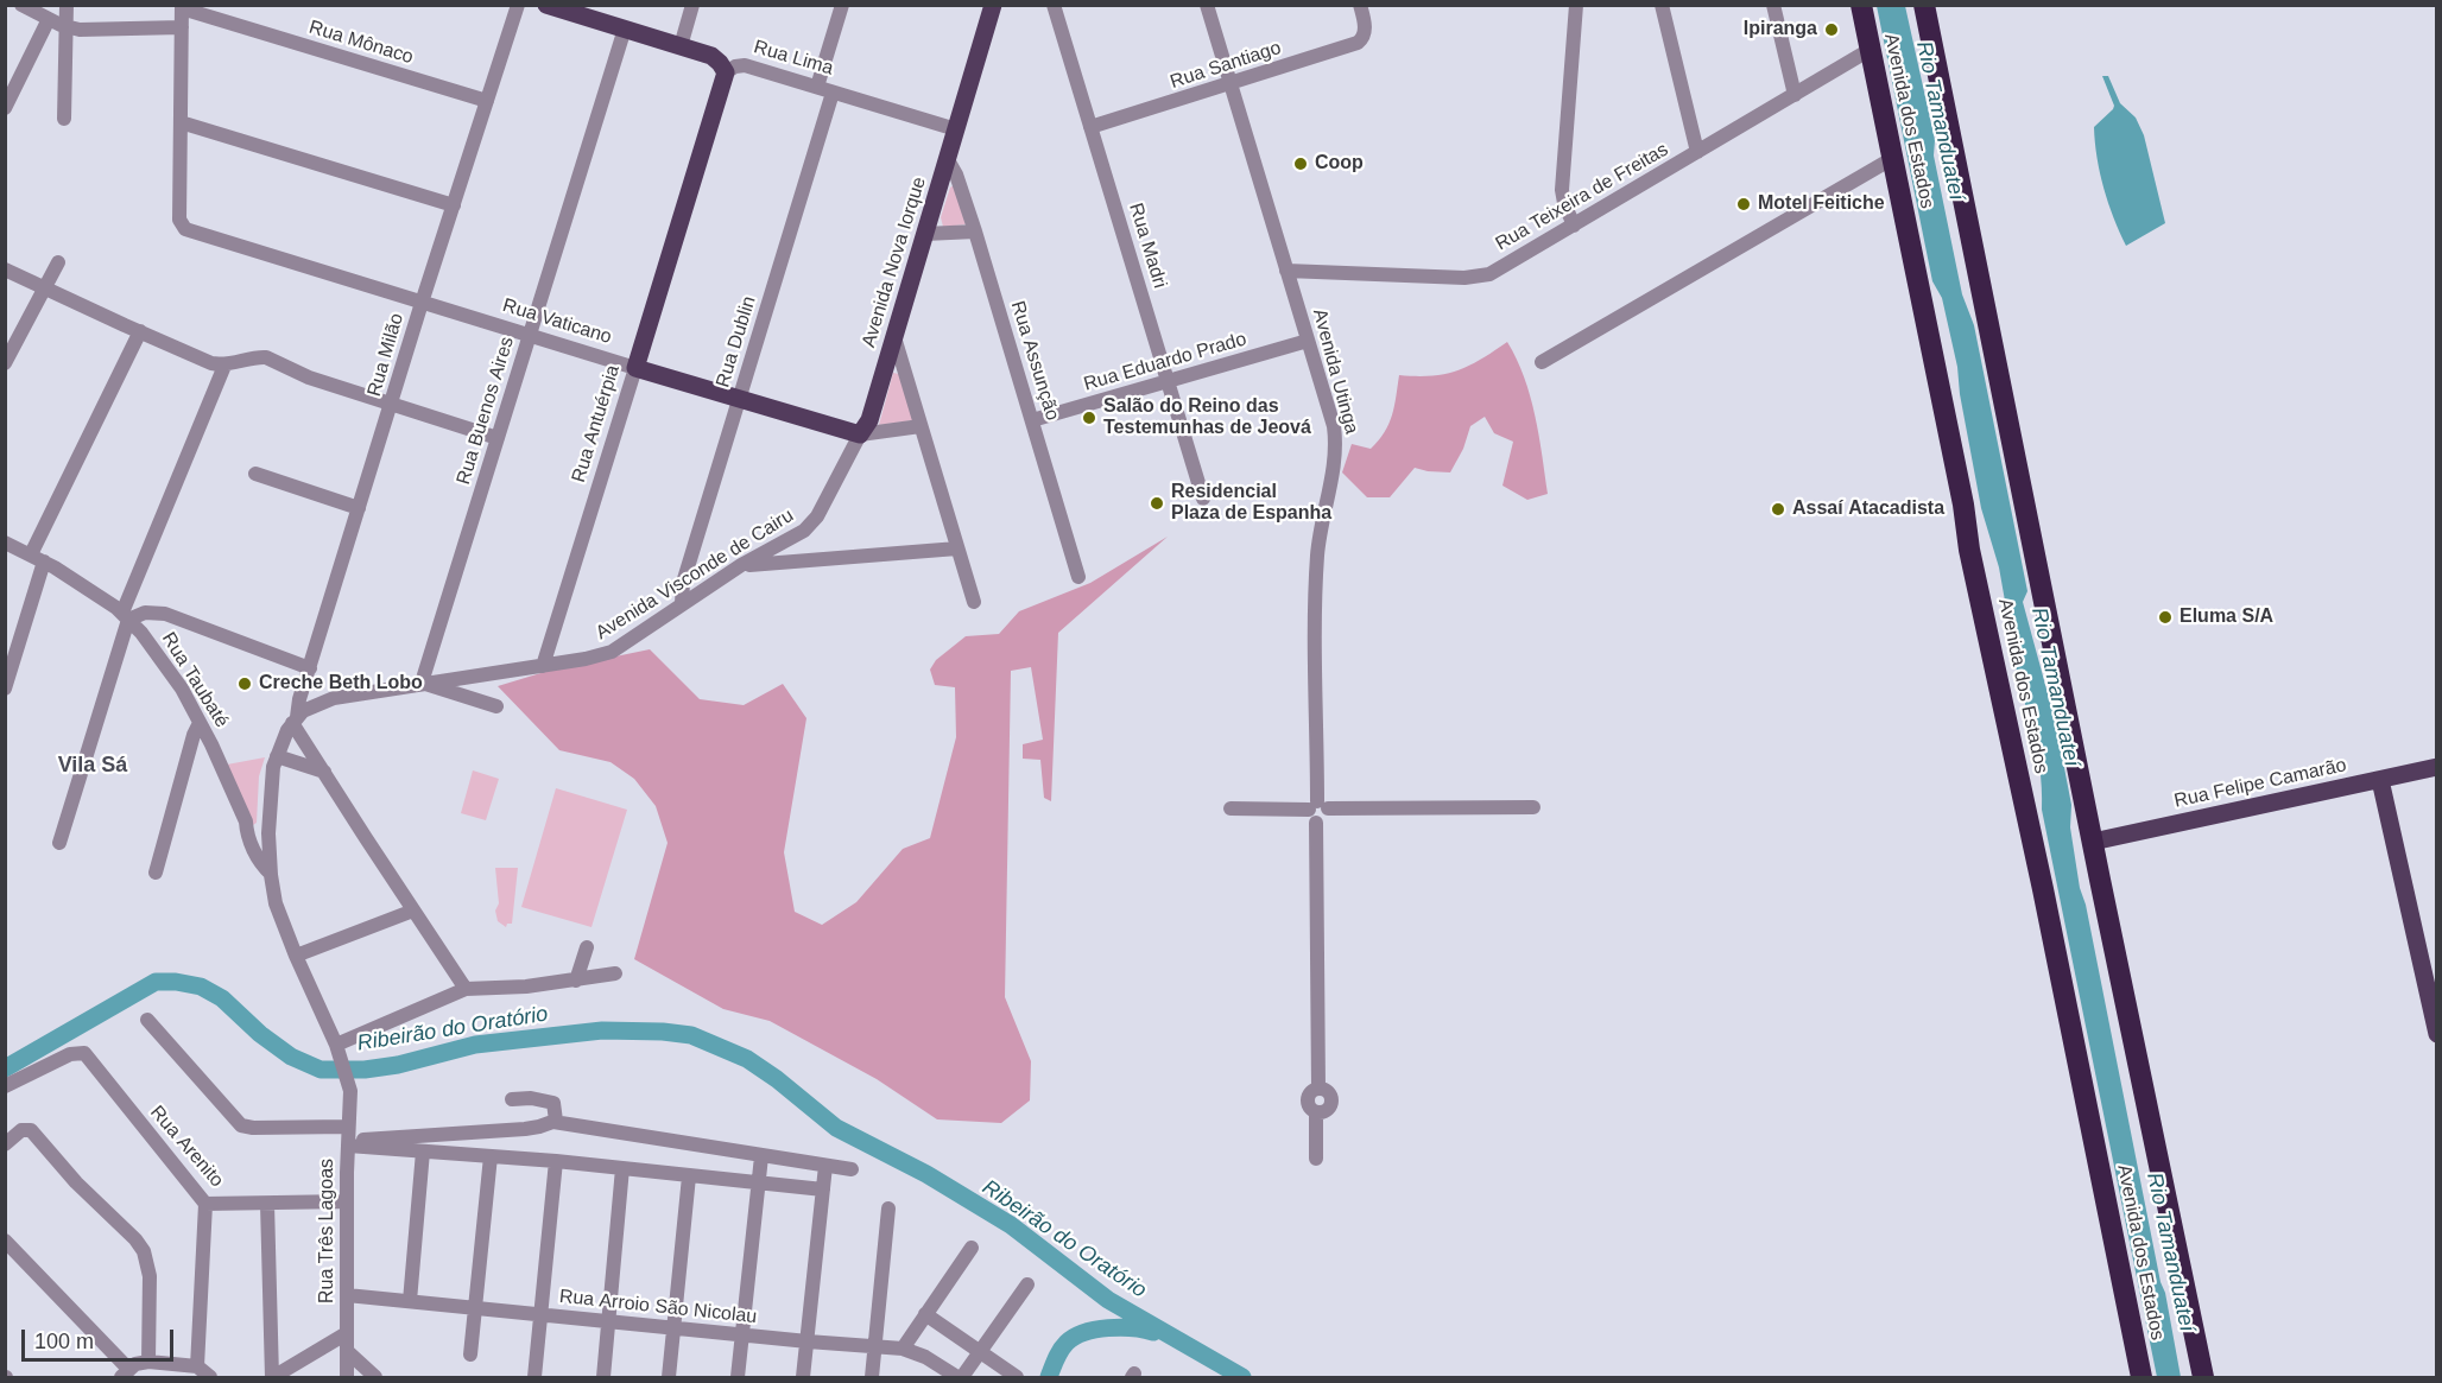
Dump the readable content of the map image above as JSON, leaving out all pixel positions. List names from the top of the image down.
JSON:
{
  "streets": {
    "highway": ["Avenida dos Estados"],
    "main road": [
      "Rua Lima",
      "Avenida Nova Iorque",
      "Rua Vaticano",
      "Rua Antuérpia",
      "Rua Felipe Camarão"
    ],
    "street": [
      "Rua Mônaco",
      "Rua Santiago",
      "Rua Teixeira de Freitas",
      "Rua Madri",
      "Rua Dublin",
      "Rua Milão",
      "Rua Assunção",
      "Rua Eduardo Prado",
      "Avenida Utinga",
      "Rua Buenos Aires",
      "Avenida Visconde de Cairu",
      "Rua Taubaté",
      "Rua Arenito",
      "Rua Três Lagoas",
      "Rua Arroio São Nicolau"
    ]
  },
  "crossings": [
    ["Rua Mônaco", "Rua Milão"],
    ["Rua Lima", "Avenida Nova Iorque"],
    ["Rua Lima", "Rua Dublin"],
    ["Rua Lima", "Rua Buenos Aires"],
    ["Rua Lima", "Rua Antuérpia"],
    ["Rua Santiago", "Rua Madri"],
    ["Rua Santiago", "Avenida Utinga"],
    ["Avenida dos Estados", "Rua Teixeira de Freitas"],
    ["Avenida dos Estados", "Rua Felipe Camarão"],
    ["Rua Teixeira de Freitas", "Avenida Utinga"],
    ["Rua Madri", "Rua Eduardo Prado"],
    ["Avenida Nova Iorque", "Rua Vaticano"],
    ["Avenida Nova Iorque", "Rua Assunção"],
    ["Avenida Nova Iorque", "Avenida Visconde de Cairu"],
    ["Rua Vaticano", "Rua Dublin"],
    ["Rua Vaticano", "Rua Milão"],
    ["Rua Vaticano", "Rua Buenos Aires"],
    ["Rua Vaticano", "Rua Antuérpia"],
    ["Rua Dublin", "Avenida Visconde de Cairu"],
    ["Rua Milão", "Avenida Visconde de Cairu"],
    ["Rua Assunção", "Rua Eduardo Prado"],
    ["Rua Eduardo Prado", "Avenida Utinga"],
    ["Rua Buenos Aires", "Avenida Visconde de Cairu"],
    ["Rua Antuérpia", "Avenida Visconde de Cairu"],
    ["Rua Taubaté", "Rua Três Lagoas"],
    ["Rua Arenito", "Rua Três Lagoas"],
    ["Rua Três Lagoas", "Rua Arroio São Nicolau"]
  ],
  "districts": ["Vila Sá"],
  "water": ["Rio Tamanduateí", "Ribeirão do Oratório"],
  "places": [
    "Ipiranga",
    "Coop",
    "Motel Feitiche",
    "Salão do Reino das Testemunhas de Jeová",
    "Residencial Plaza de Espanha",
    "Assaí Atacadista",
    "Eluma S/A",
    "Creche Beth Lobo"
  ],
  "scale_bar": "100 m"
}
